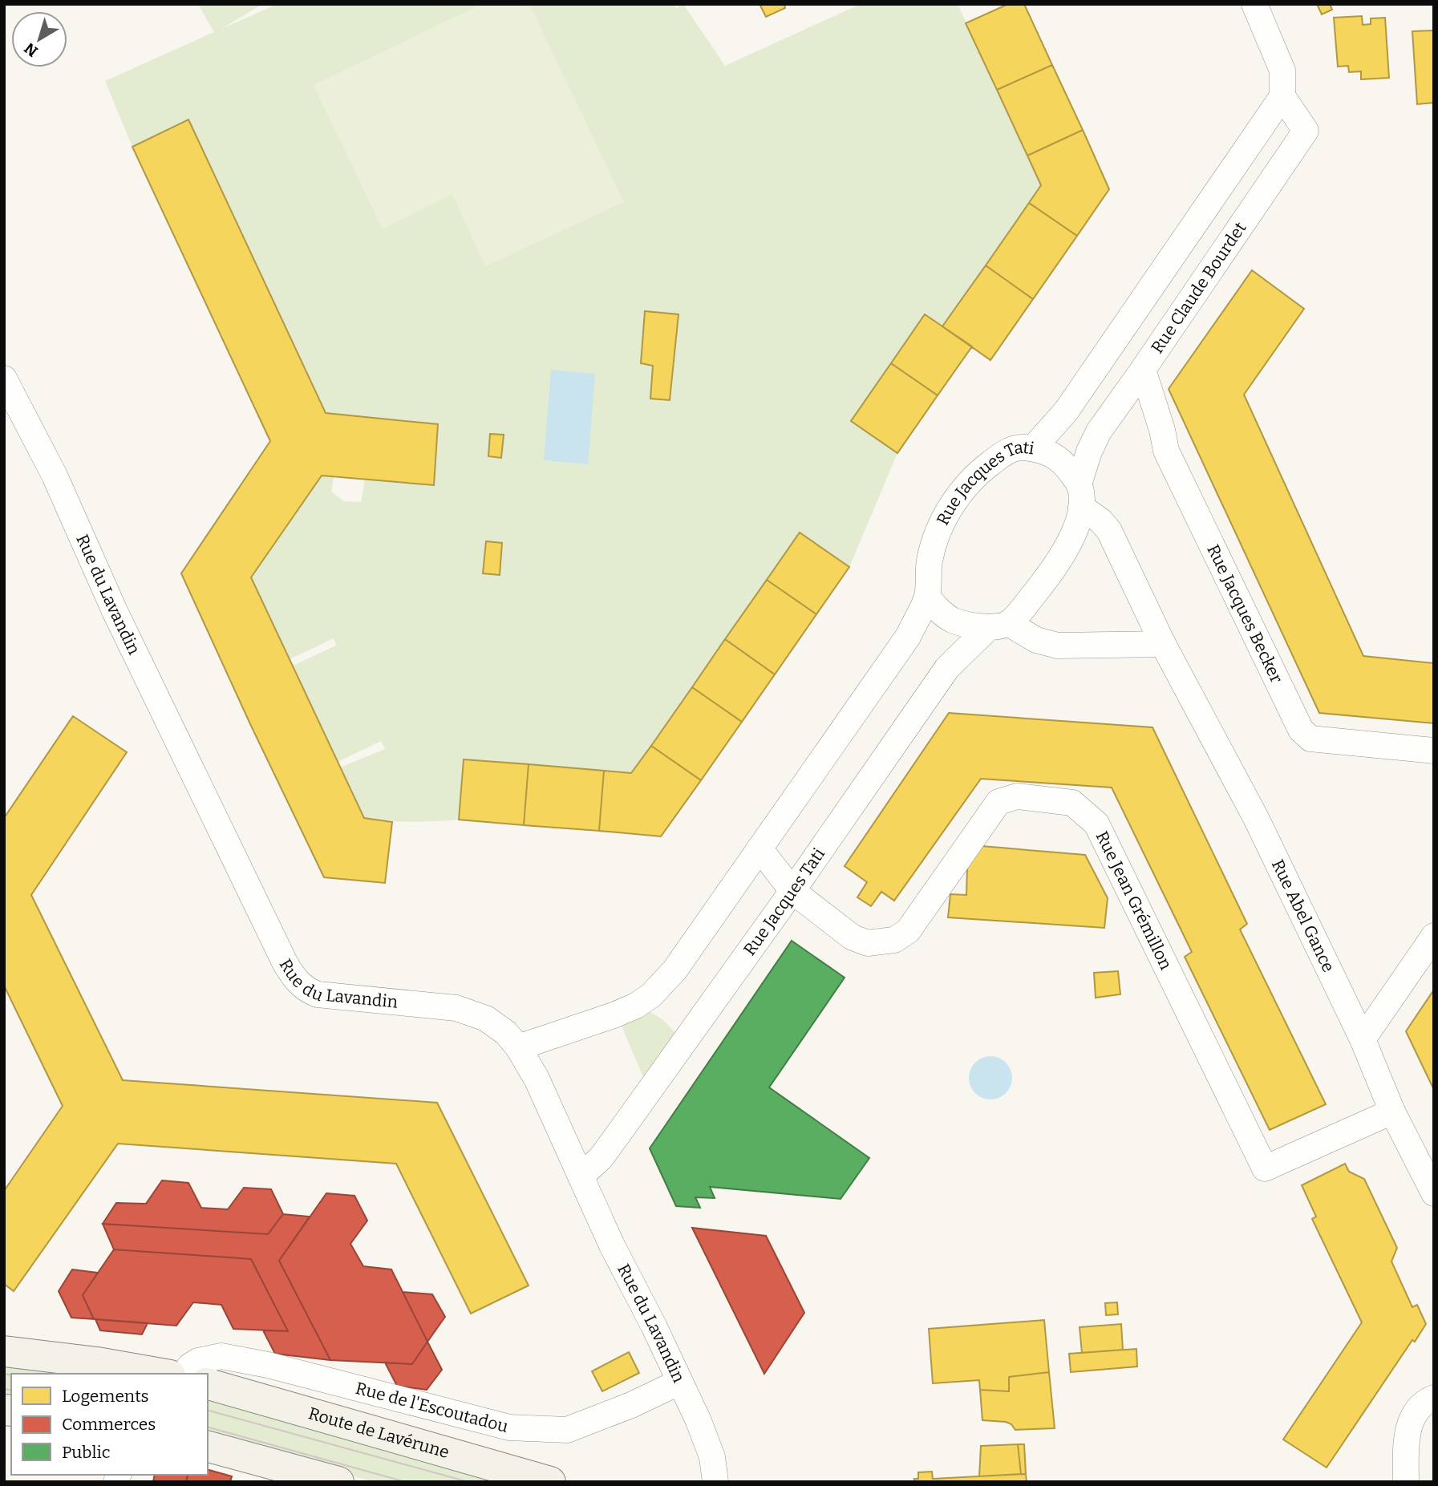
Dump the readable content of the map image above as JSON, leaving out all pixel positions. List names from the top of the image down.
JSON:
{
  "streets": {
    "street": [
      "Rue Claude Bourdet",
      "Rue Jacques Tati",
      "Rue du Lavandin",
      "Rue Jacques Becker",
      "Rue Jean Grémillon",
      "Rue Abel Gance",
      "Rue de l'Escoutadou",
      "Route de Lavérune"
    ]
  },
  "crossings": [
    ["Rue Claude Bourdet", "Rue Jacques Tati"],
    ["Rue Claude Bourdet", "Rue Jacques Becker"],
    ["Rue Claude Bourdet", "Rue Abel Gance"],
    ["Rue Jacques Tati", "Rue du Lavandin"],
    ["Rue Jacques Tati", "Rue Jean Grémillon"],
    ["Rue Jacques Tati", "Rue Abel Gance"],
    ["Rue du Lavandin", "Rue de l'Escoutadou"],
    ["Rue Jean Grémillon", "Rue Abel Gance"]
  ],
  "legend": ["Logements", "Commerces", "Public"],
  "north": "bottom left"
}
